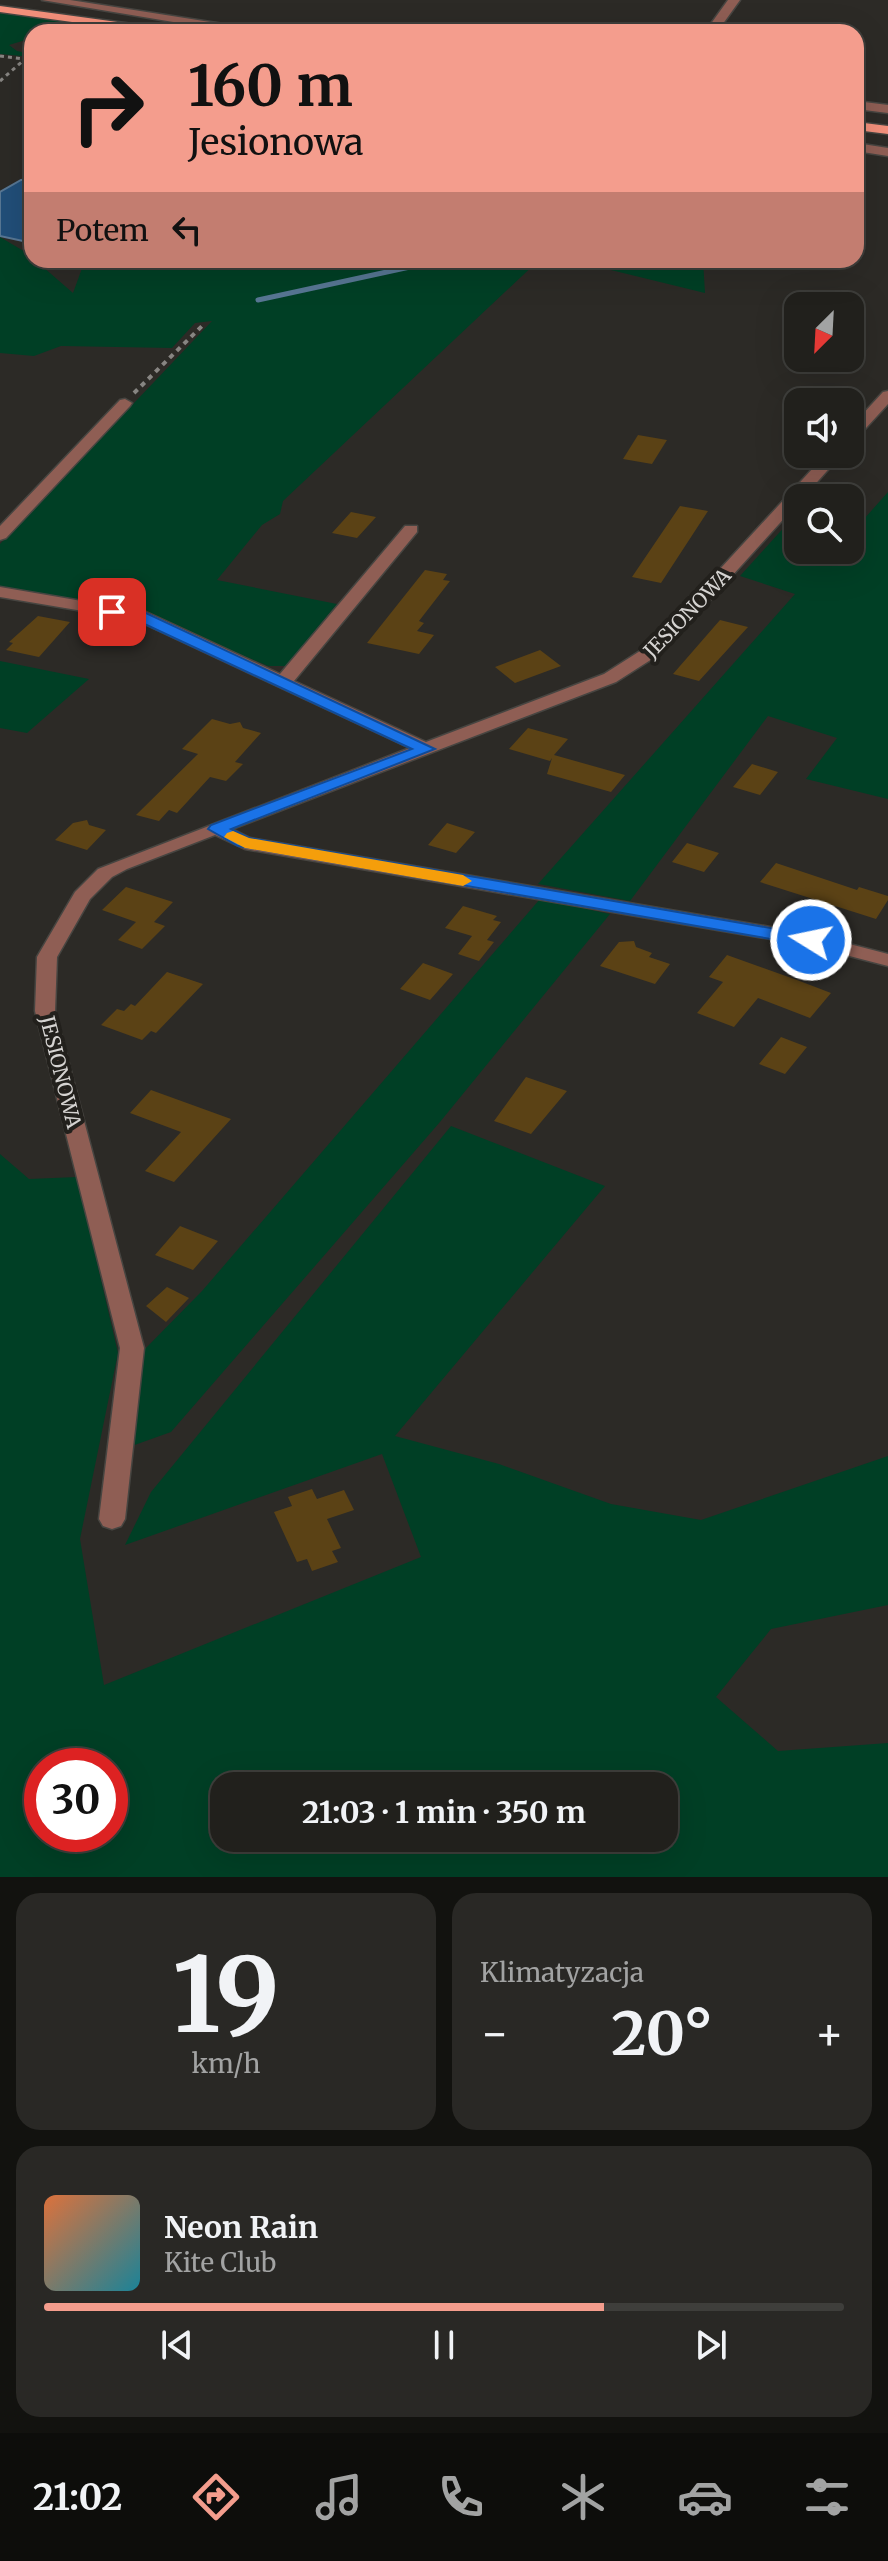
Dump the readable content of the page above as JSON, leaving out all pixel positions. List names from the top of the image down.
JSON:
{
  "streets": {
    "street": ["JESIONOWA"]
  },
  "north": "bottom left",
  "page": {
    "turn": ["160 m", "Jesionowa"],
    "then": "Potem",
    "limit": "30",
    "trip": "21:03 · 1 min · 350 m",
    "tile": [
      ["19", "km/h"],
      "Klimatyzacja"
    ],
    "heat": ["−", "20°", "+"],
    "song": ["Neon Rain", "Kite Club"],
    "tabs": "21:02"
  }
}
